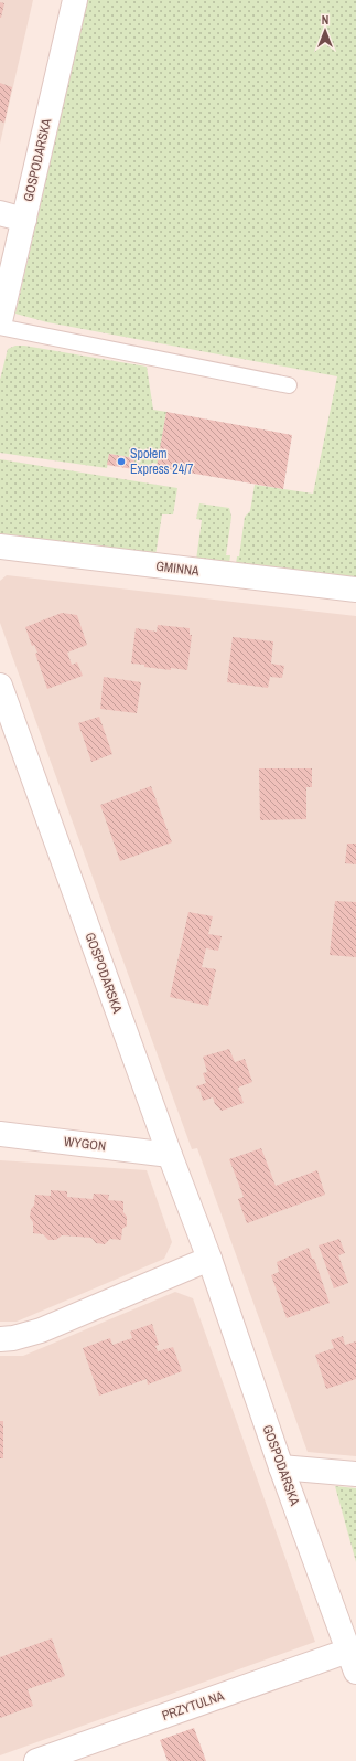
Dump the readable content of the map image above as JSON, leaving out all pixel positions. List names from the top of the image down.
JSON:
{
  "streets": {
    "street": [
      "GOSPODARSKA",
      "GMINNA",
      "WYGON",
      "PRZYTULNA"
    ]
  },
  "crossings": [
    ["GOSPODARSKA", "WYGON"],
    ["GOSPODARSKA", "PRZYTULNA"]
  ],
  "places": ["Społem Express 24/7"],
  "north": "top"
}
